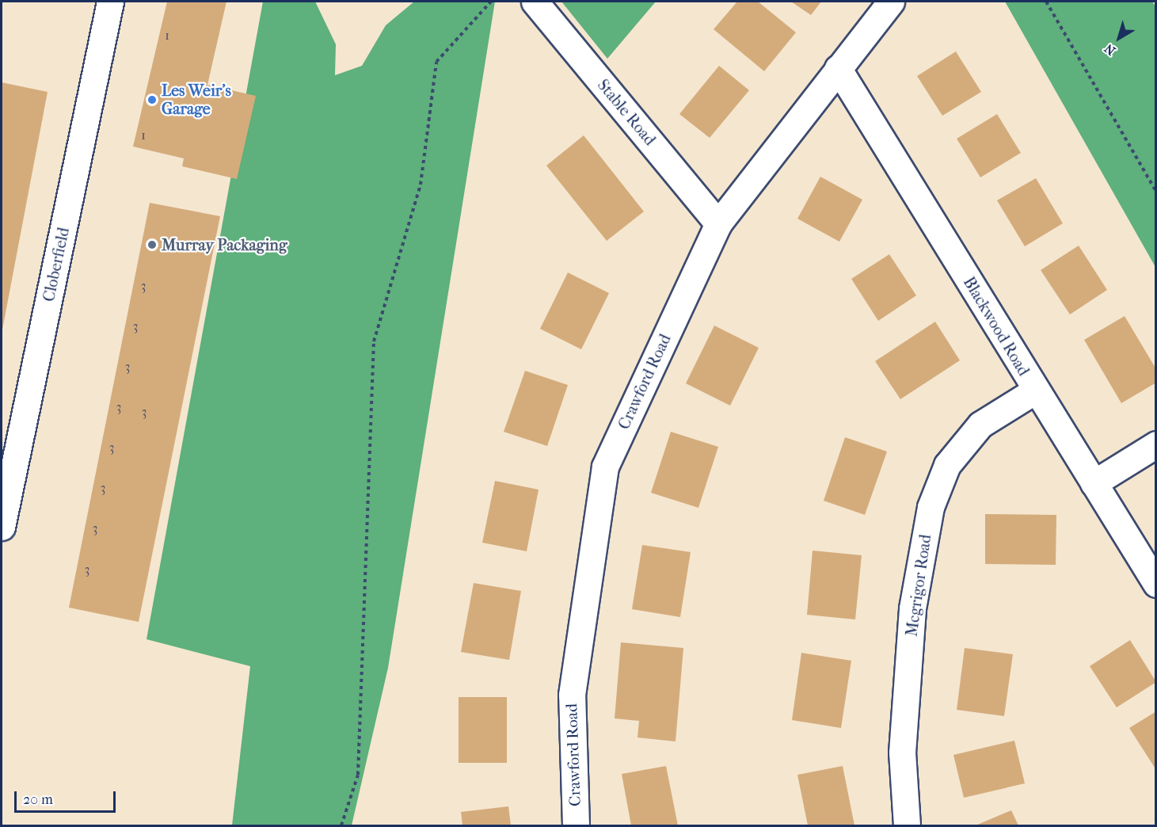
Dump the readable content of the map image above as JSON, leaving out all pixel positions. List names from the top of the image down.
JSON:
{
  "streets": {
    "street": [
      "Stable Road",
      "Cloberfield",
      "Blackwood Road",
      "Crawford Road",
      "Mcgrigor Road"
    ]
  },
  "crossings": [
    ["Stable Road", "Crawford Road"],
    ["Blackwood Road", "Crawford Road"],
    ["Blackwood Road", "Mcgrigor Road"]
  ],
  "places": ["Les Weir's Garage", "Murray Packaging"],
  "house_numbers": [
    "1",
    "1",
    "3",
    "3",
    "3",
    "3",
    "3",
    "3",
    "3",
    "3",
    "3"
  ],
  "scale_bar": "20 m",
  "north": "bottom left"
}
